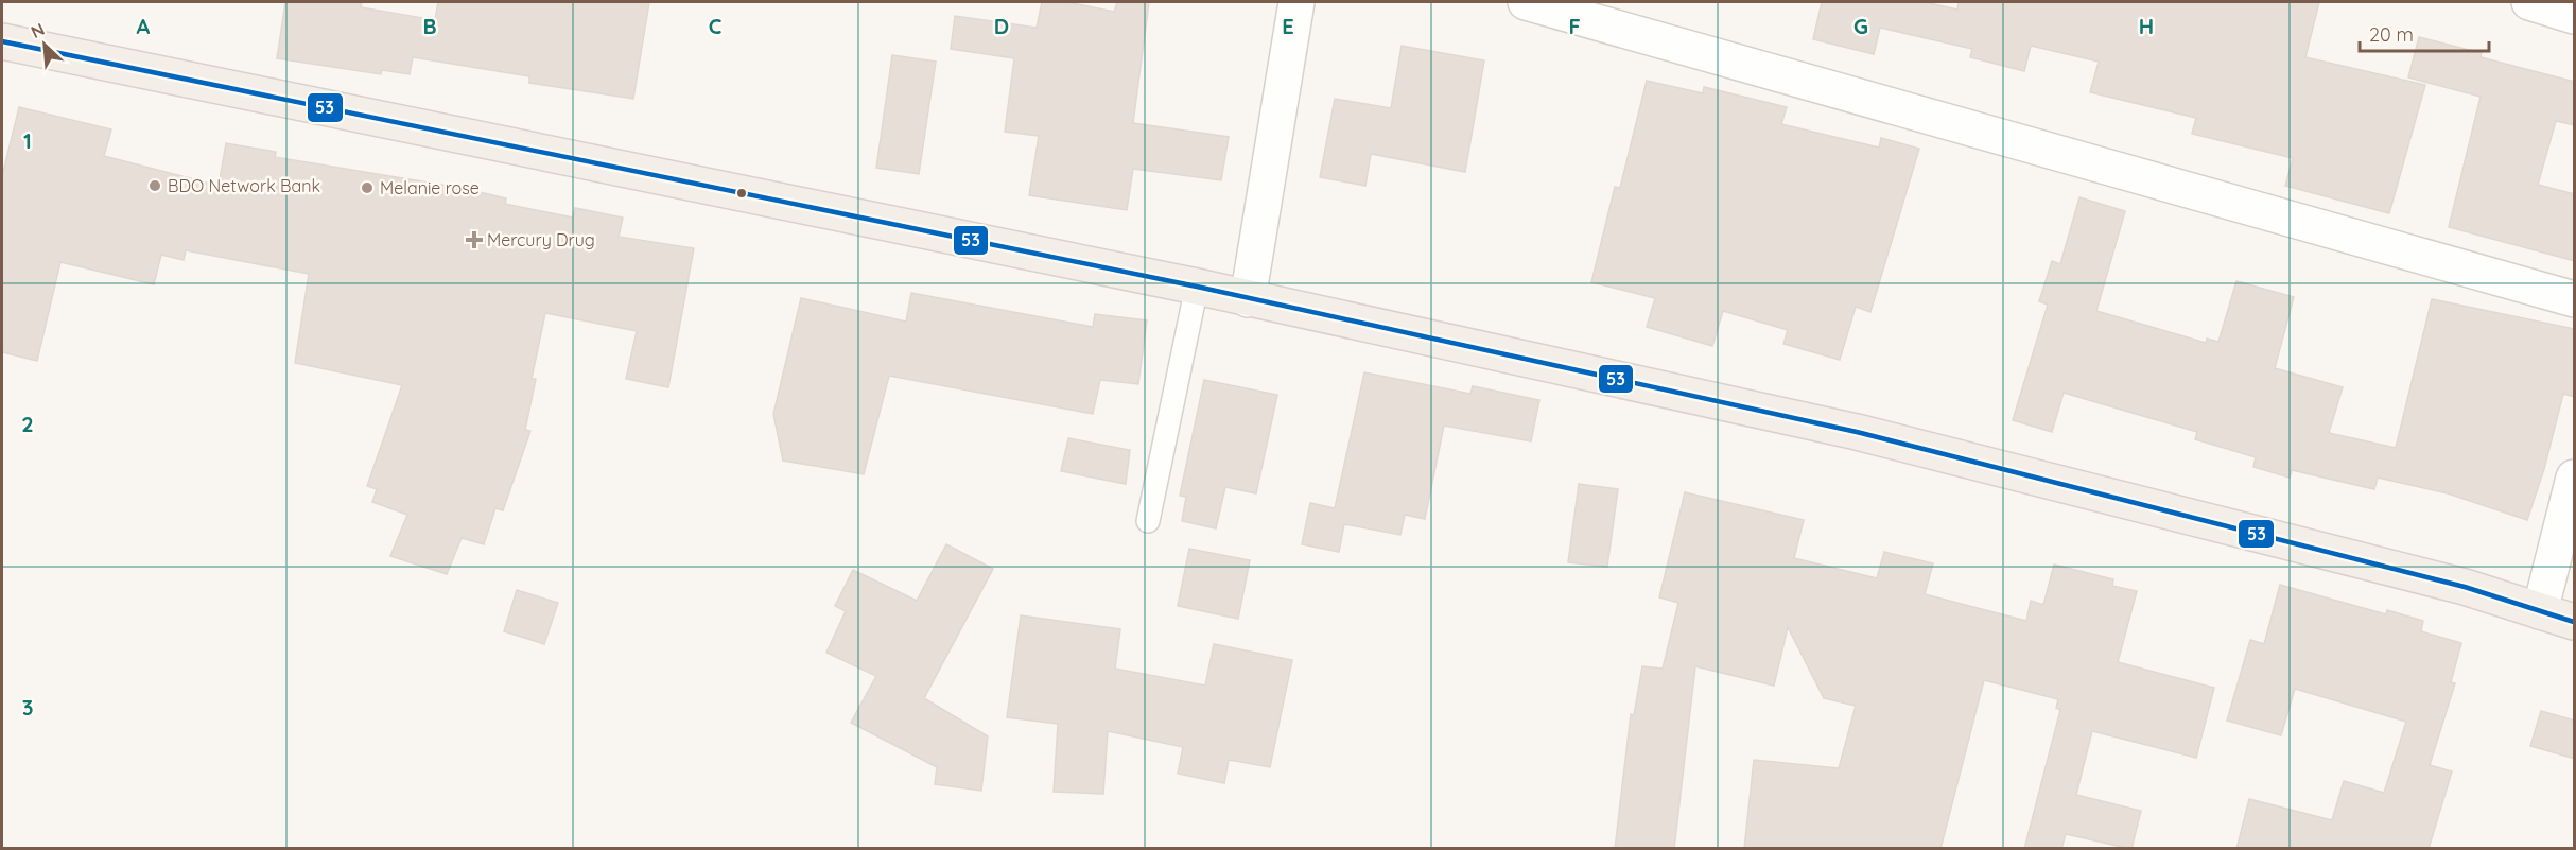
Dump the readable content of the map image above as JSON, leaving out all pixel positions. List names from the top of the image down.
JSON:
{
  "places": {
    "other": ["BDO Network Bank", "Melanie rose"],
    "health": ["Mercury Drug"]
  },
  "lines": ["transit line 53"],
  "scale_bar": "20 m",
  "north": "top left",
  "grid": {
    "columns": [
      "A",
      "B",
      "C",
      "D",
      "E",
      "F",
      "G",
      "H"
    ],
    "rows": ["1", "2", "3"]
  }
}
